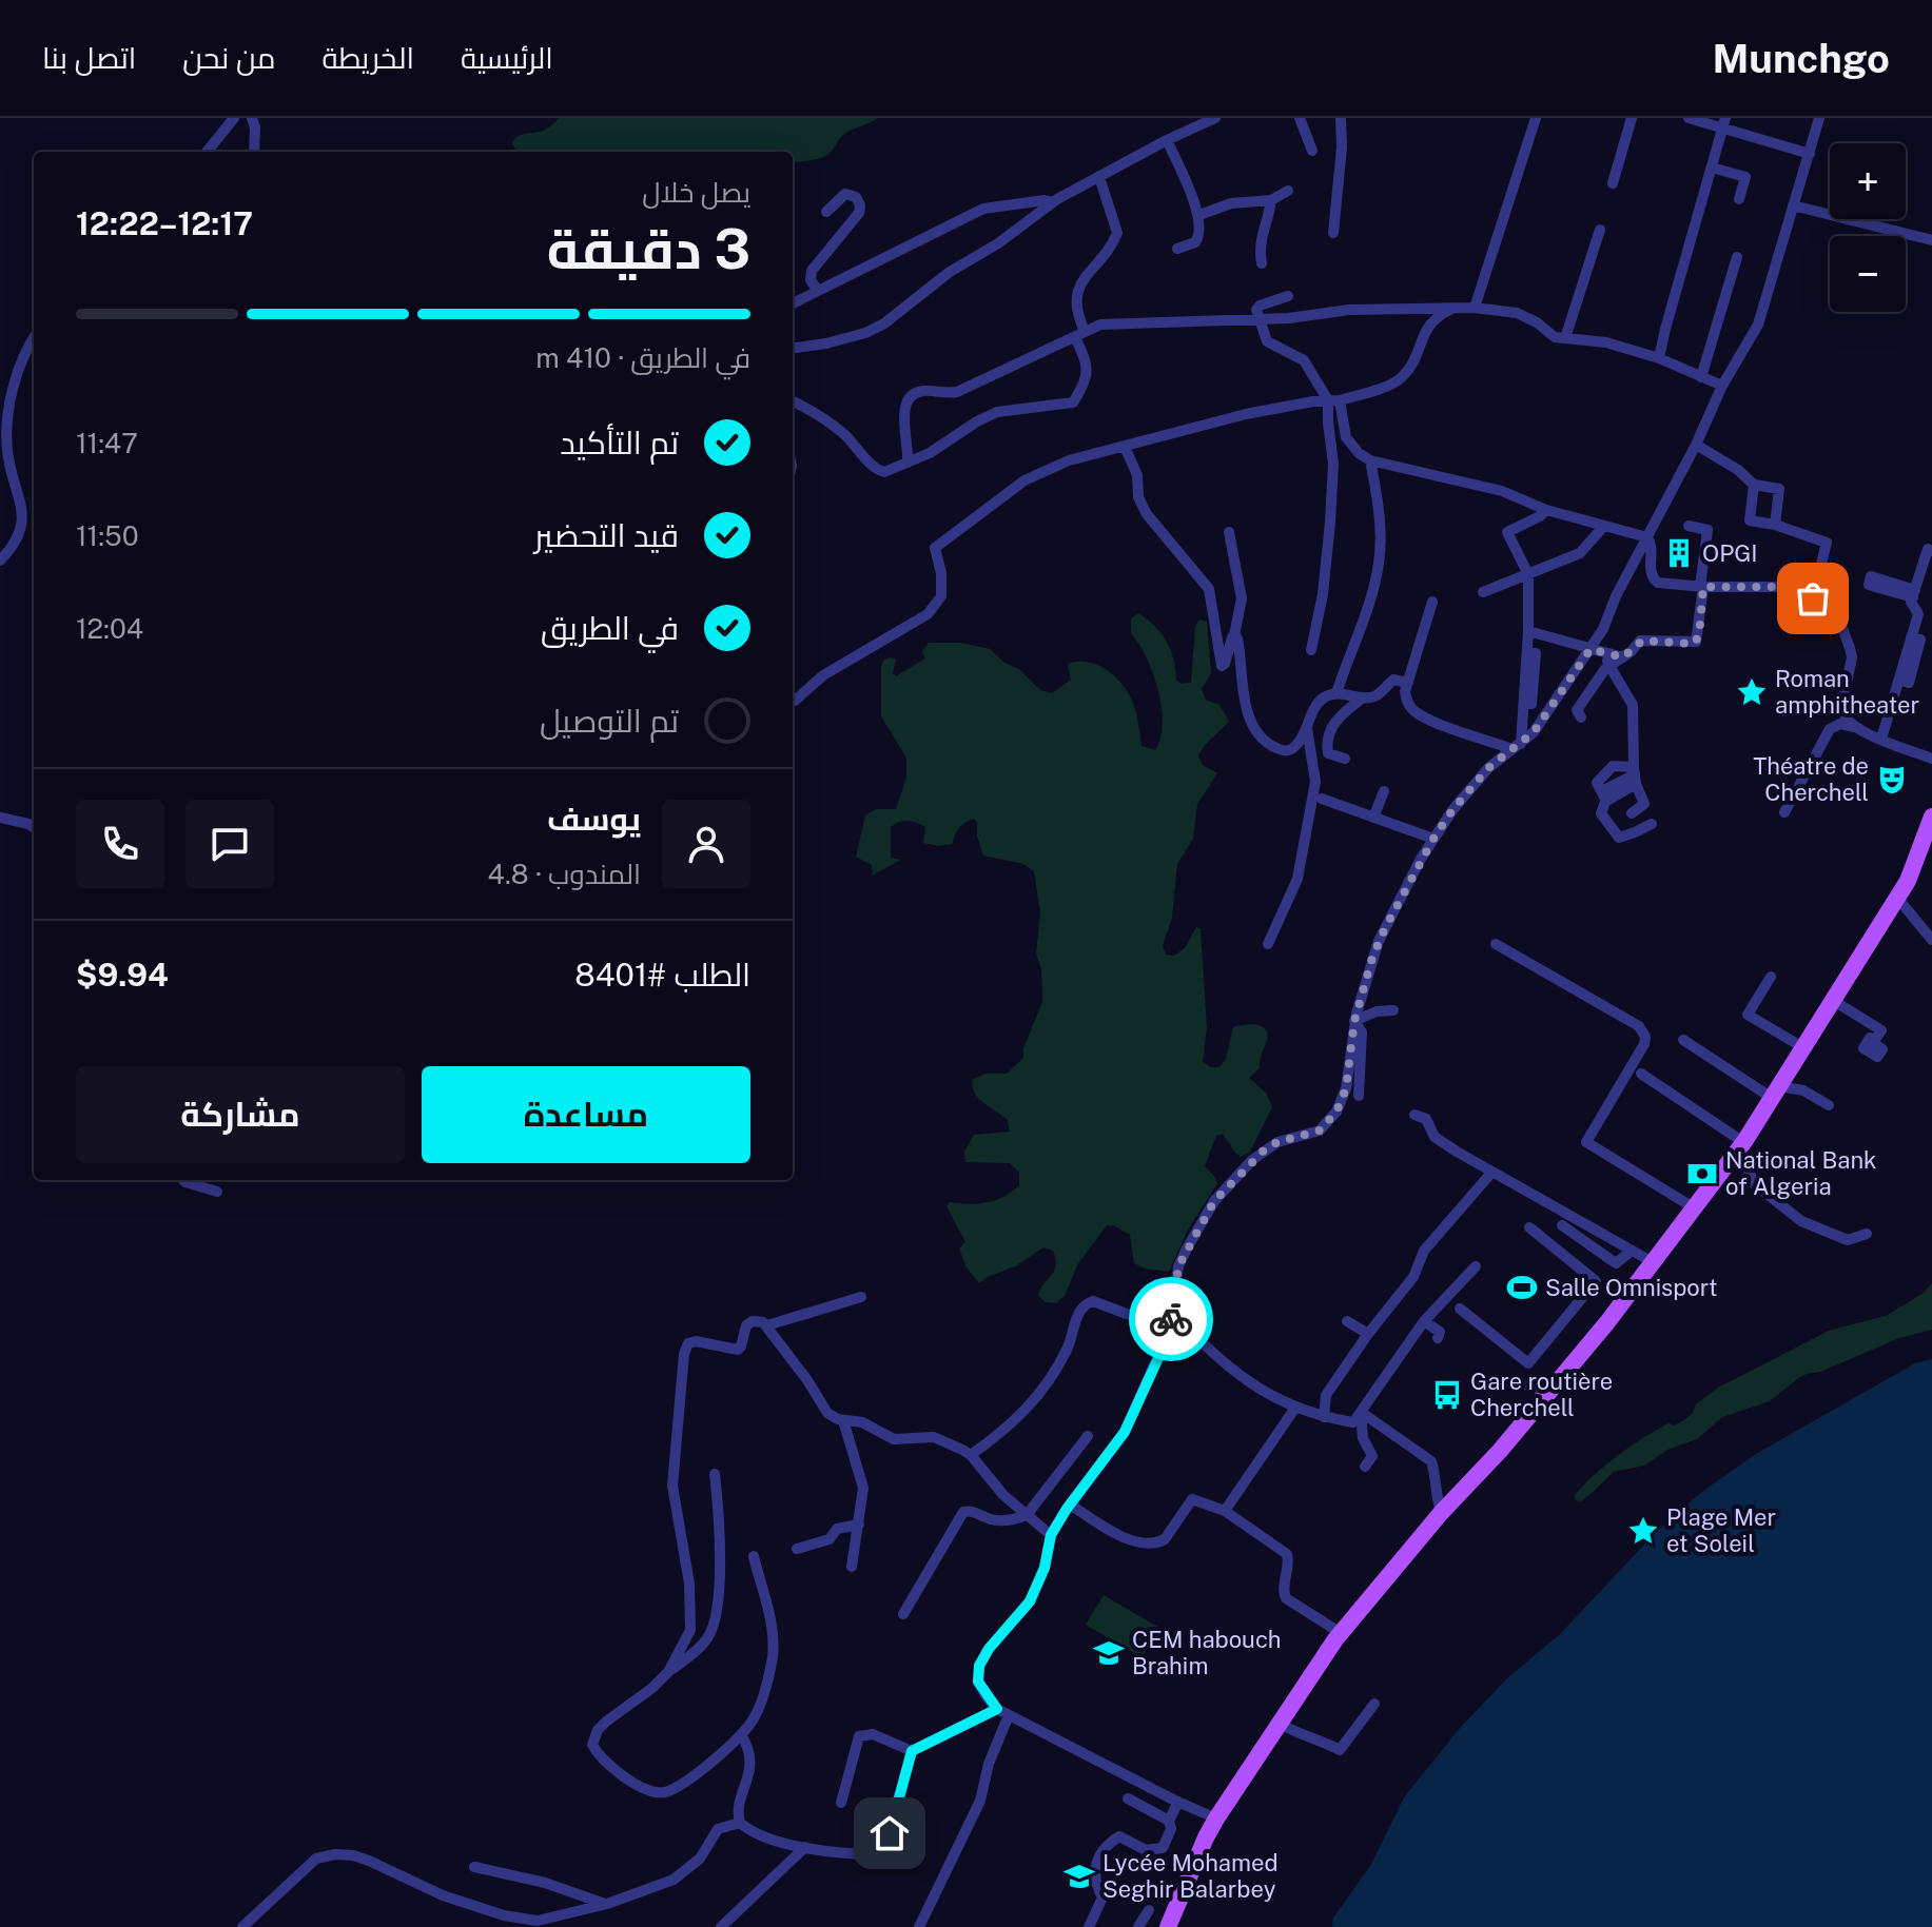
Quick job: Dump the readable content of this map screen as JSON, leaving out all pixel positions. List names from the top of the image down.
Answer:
{
  "places": {
    "building": ["OPGI"],
    "place": ["Roman amphitheater", "Plage Mer et Soleil"],
    "theatre": ["Théatre de Cherchell"],
    "bank": ["National Bank of Algeria"],
    "sports": ["Salle Omnisport"],
    "bus stop": ["Gare routière Cherchell"],
    "school or university": ["CEM habouch Brahim", "Lycée Mohamed Seghir Balarbey"]
  },
  "page": {
    "header": "Munchgo",
    "nav": [
      "الرئيسية",
      "الخريطة",
      "من نحن",
      "اتصل بنا"
    ],
    "map_buttons": ["+", "−"],
    "heading": ["3 دقيقة", "يصل خلال", "12:17–12:22"],
    "panel": [
      "يوسف",
      "المندوب · 4.8",
      "الطلب #8401",
      "$9.94"
    ],
    "bar": "في الطريق · 410 m",
    "list": [
      ["تم التأكيد", "11:47"],
      ["قيد التحضير", "11:50"],
      ["في الطريق", "12:04"],
      "تم التوصيل"
    ],
    "buttons": ["مساعدة", "مشاركة"]
  }
}
